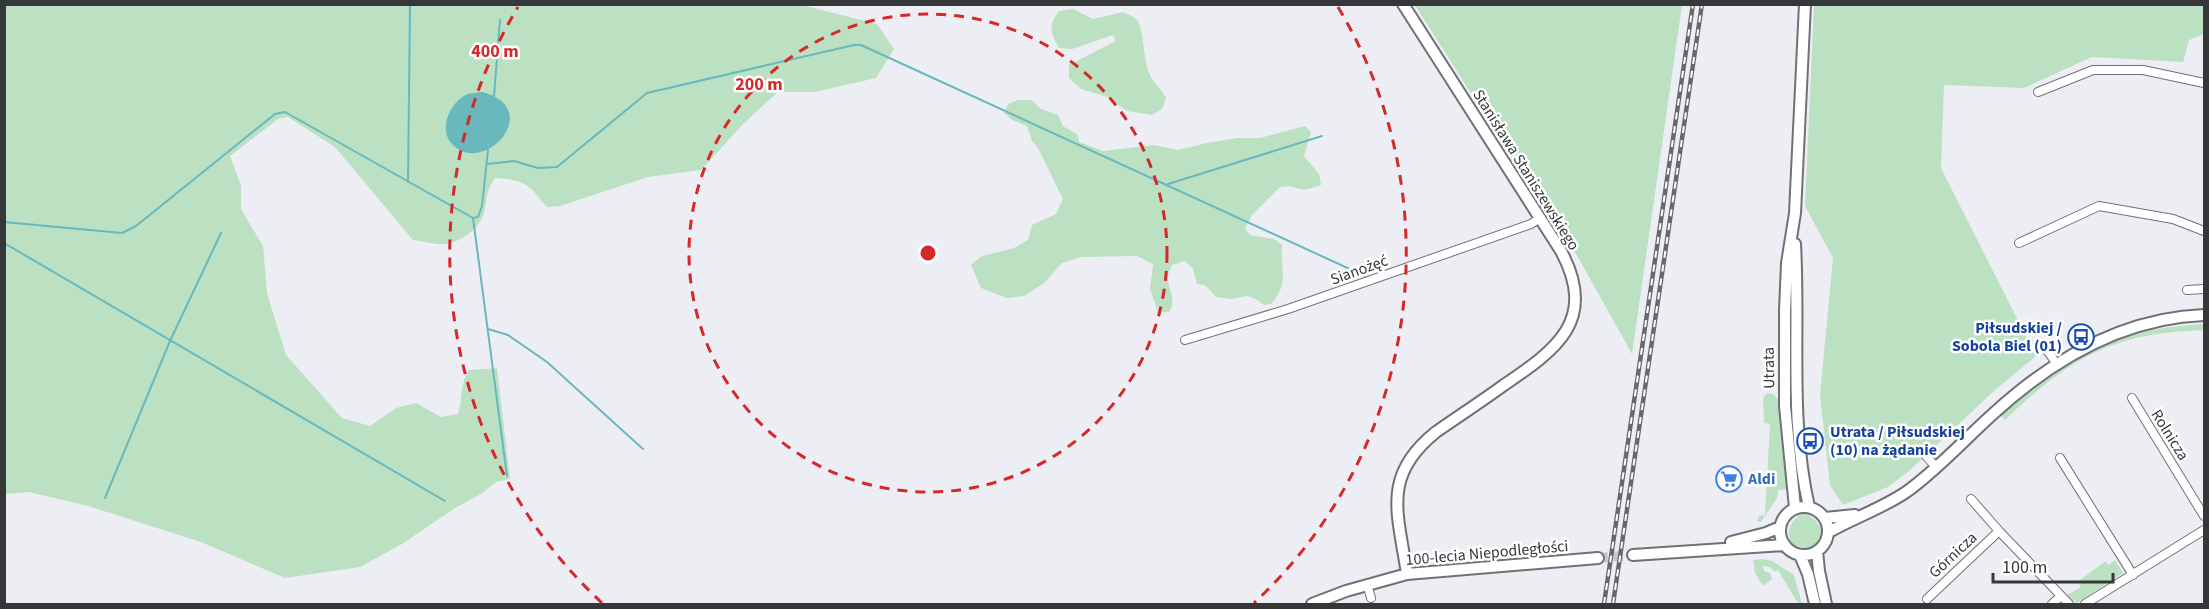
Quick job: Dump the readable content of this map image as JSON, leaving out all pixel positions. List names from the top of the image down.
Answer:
{
  "streets": {
    "main road": ["Stanisława Staniszewskiego", "Utrata", "100-lecia Niepodległości"],
    "street": ["Sianożęć", "Rolnicza", "Górnicza"]
  },
  "crossings": [
    ["Stanisława Staniszewskiego", "Sianożęć"],
    ["Stanisława Staniszewskiego", "100-lecia Niepodległości"]
  ],
  "places": {
    "bus stop": ["Piłsudskiej / Sobola Biel (01)", "Utrata / Piłsudskiej (10) na żądanie"],
    "supermarket": ["Aldi"]
  },
  "scale_bar": "100 m",
  "rings": ["400 m", "200 m"]
}
